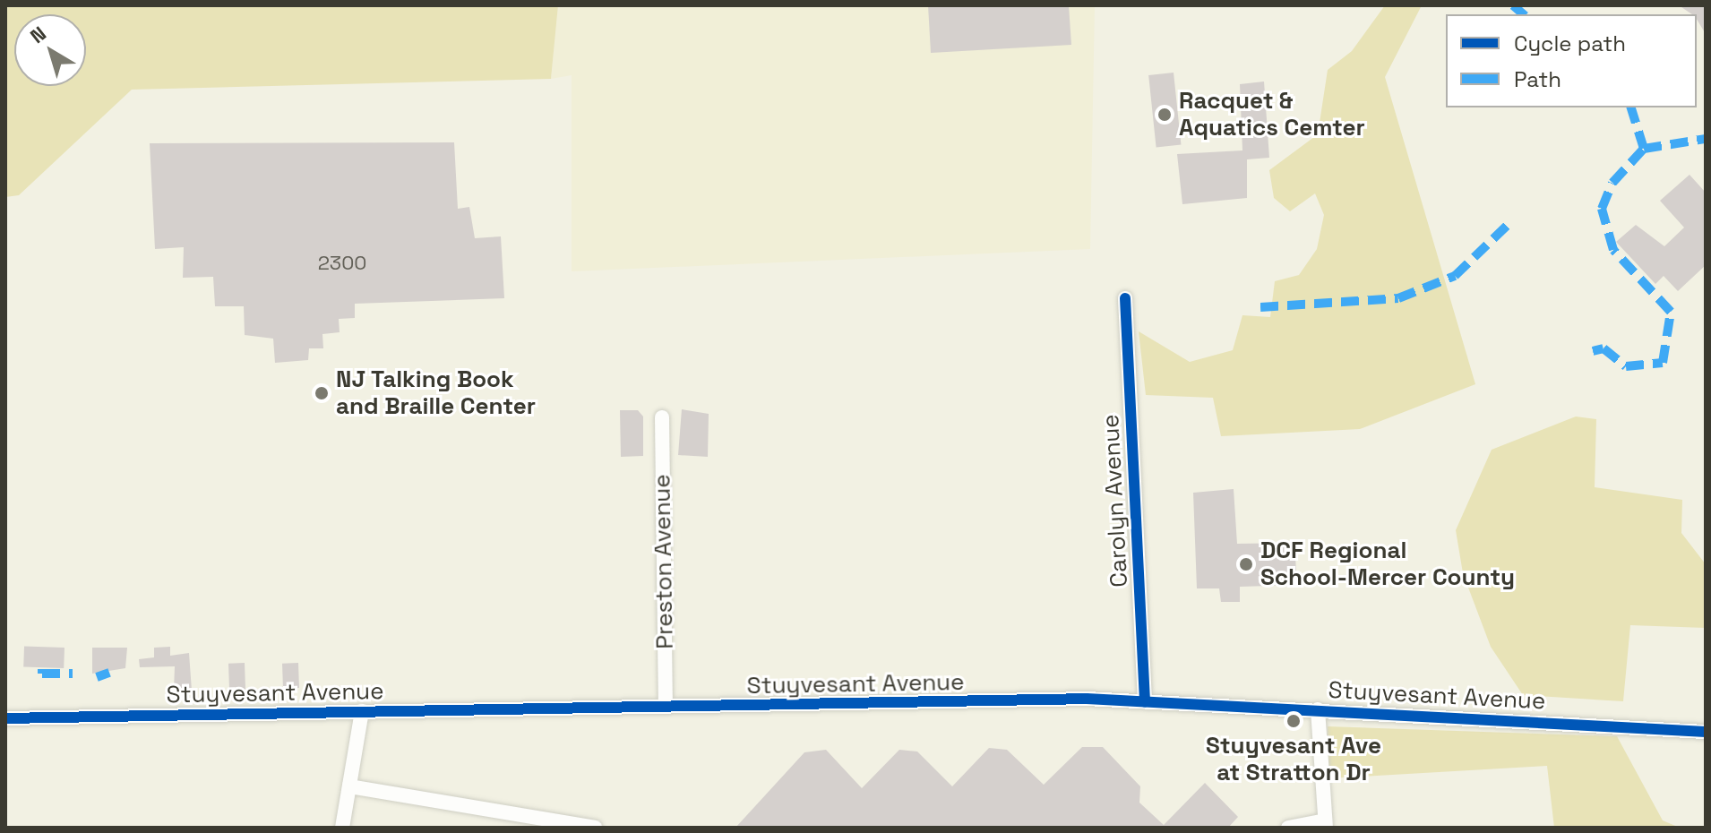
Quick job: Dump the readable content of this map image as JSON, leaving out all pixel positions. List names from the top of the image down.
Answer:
{
  "streets": {
    "street": ["Carolyn Avenue", "Preston Avenue", "Stuyvesant Avenue"]
  },
  "crossings": [
    ["Carolyn Avenue", "Stuyvesant Avenue"],
    ["Preston Avenue", "Stuyvesant Avenue"]
  ],
  "places": [
    "Racquet & Aquatics Cemter",
    "NJ Talking Book and Braille Center",
    "DCF Regional School-Mercer County",
    "Stuyvesant Ave at Stratton Dr"
  ],
  "house_numbers": ["2300"],
  "legend": ["Cycle path", "Path"],
  "north": "top left"
}
